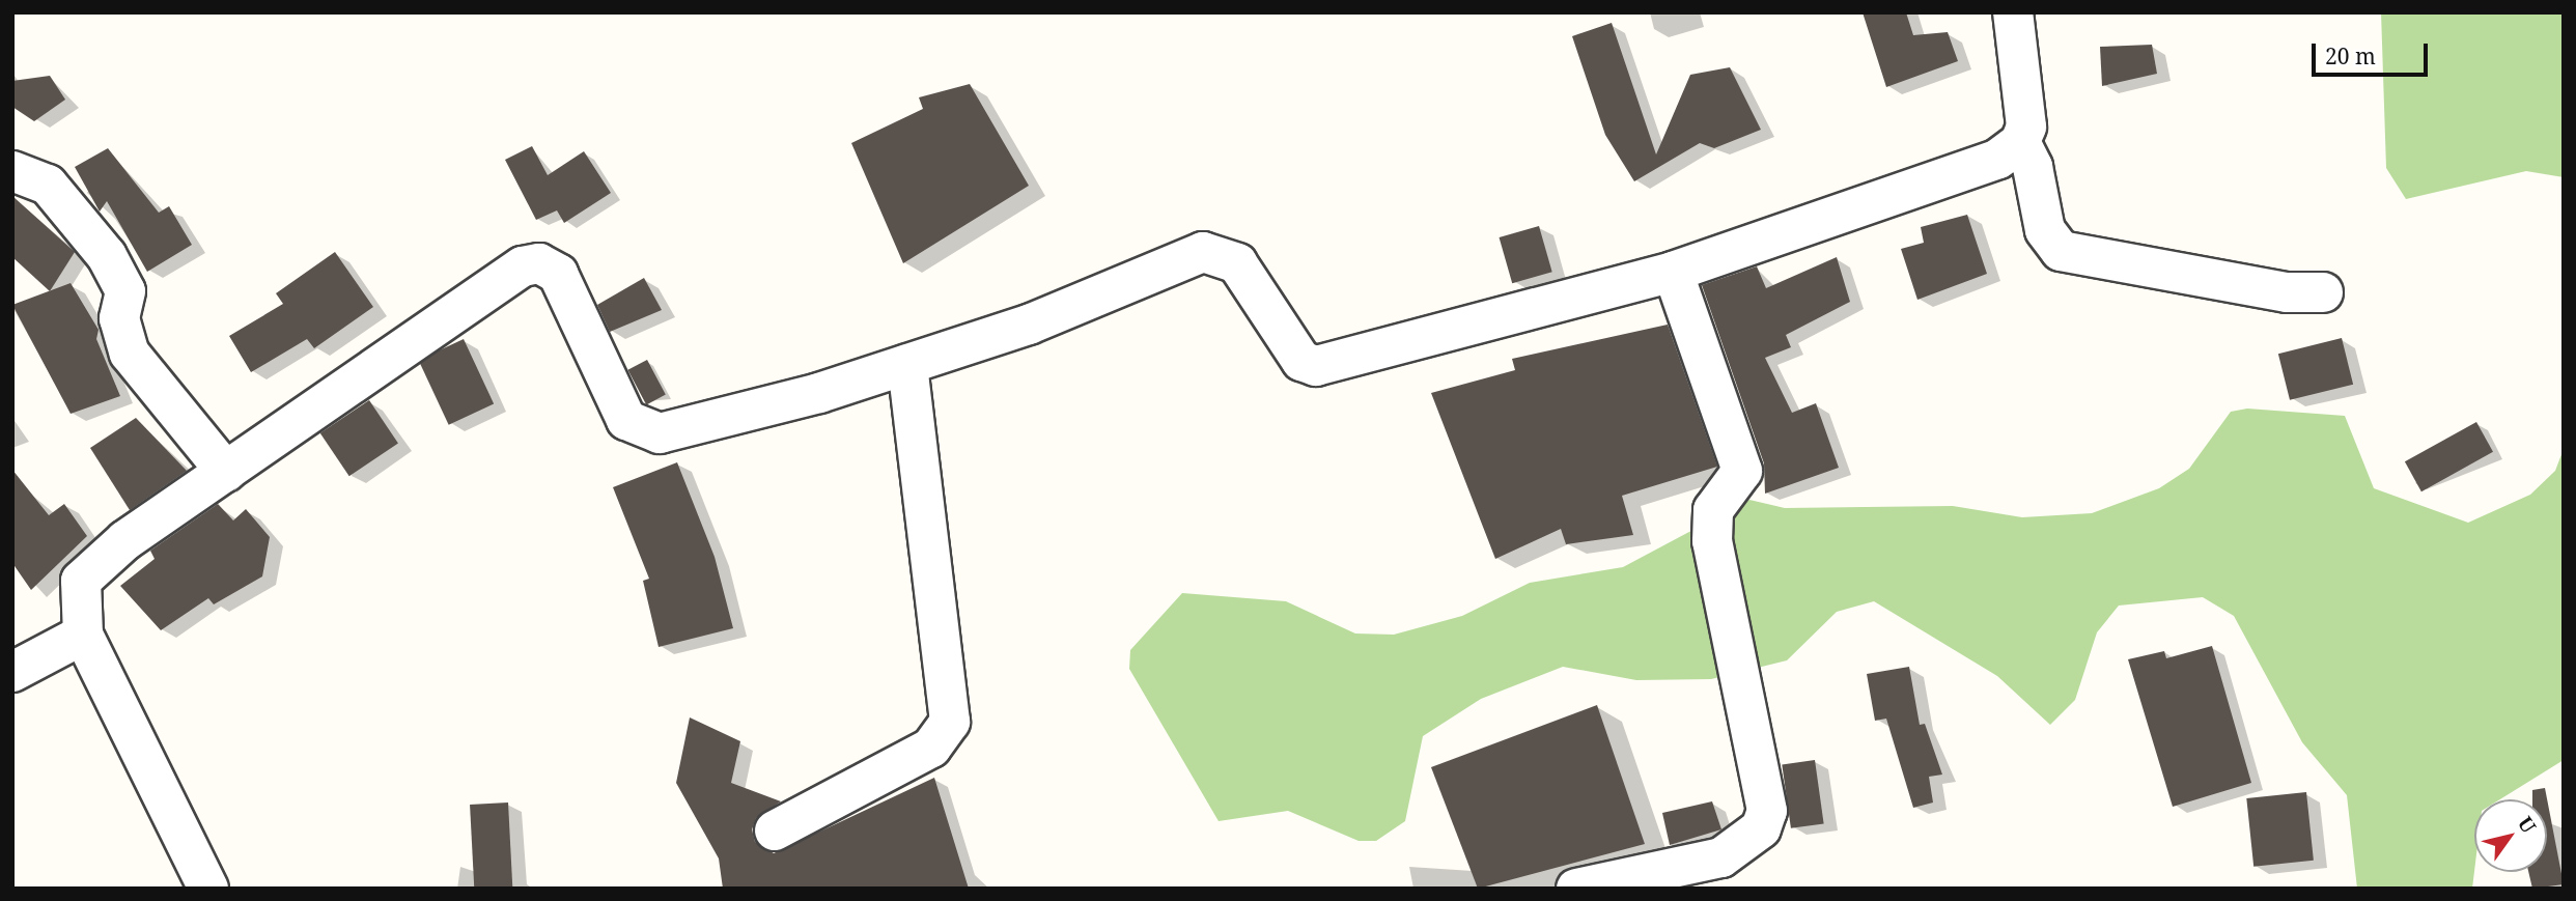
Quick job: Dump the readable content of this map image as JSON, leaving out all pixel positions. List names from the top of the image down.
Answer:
{
  "scale_bar": "20 m",
  "north": "top right"
}
